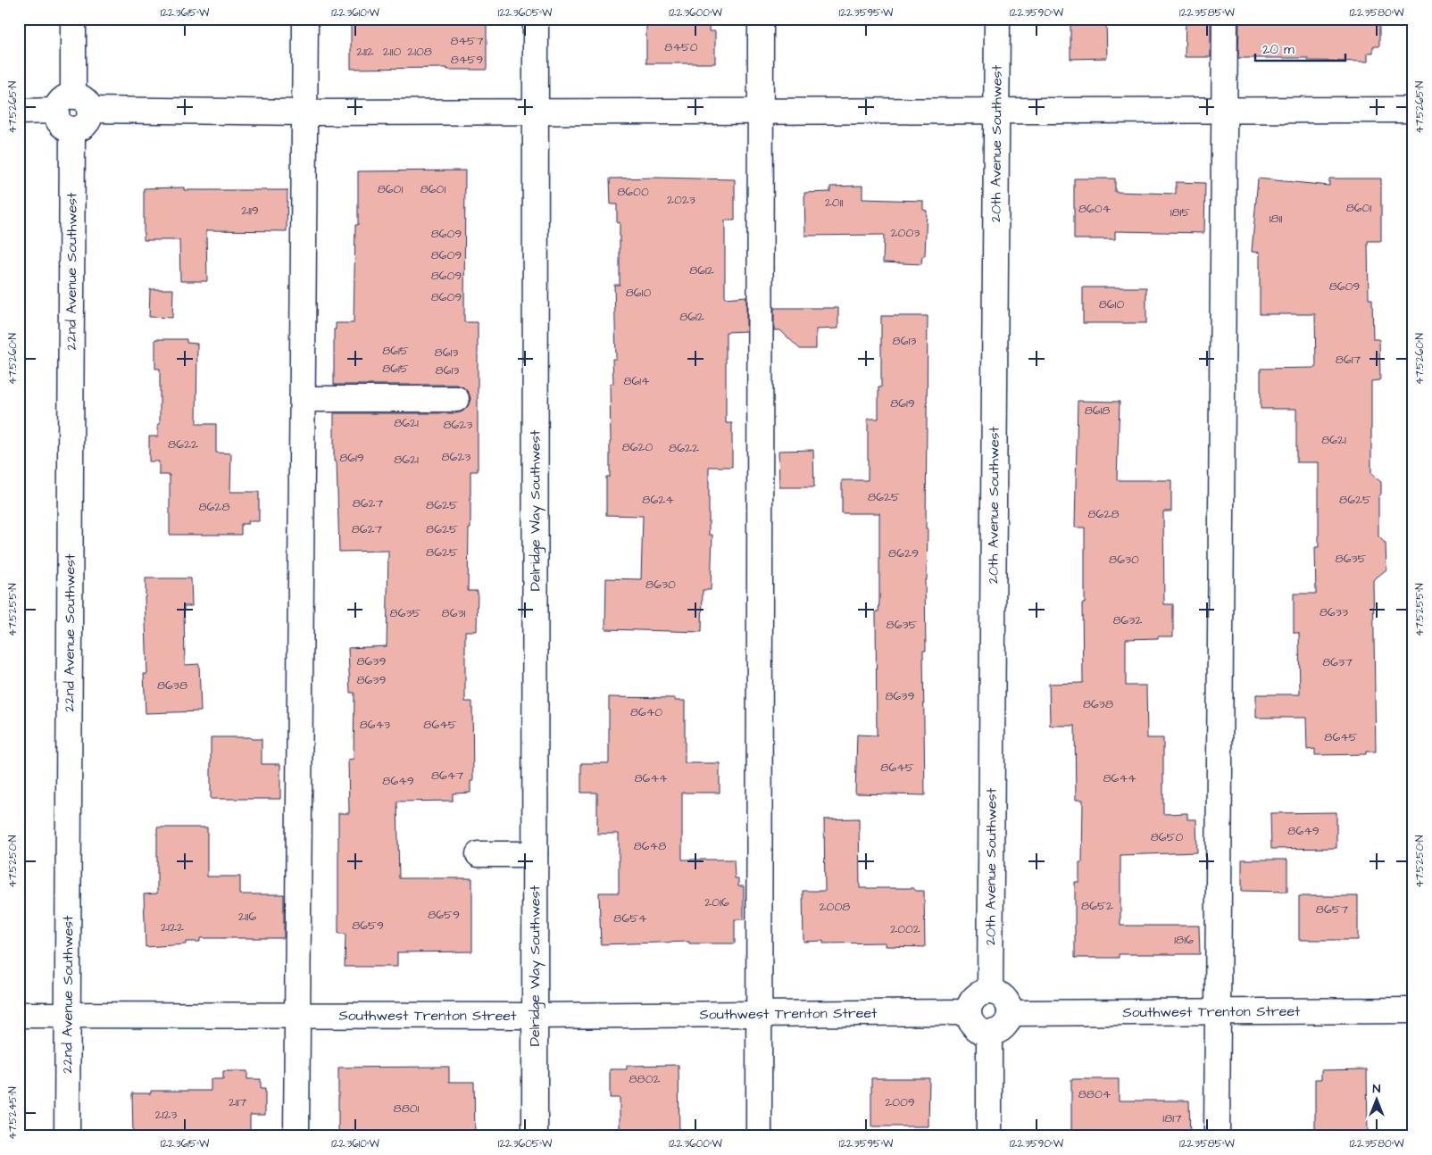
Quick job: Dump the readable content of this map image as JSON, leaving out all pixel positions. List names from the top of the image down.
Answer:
{
  "streets": {
    "street": [
      "20th Avenue Southwest",
      "22nd Avenue Southwest",
      "Delridge Way Southwest",
      "Southwest Trenton Street"
    ]
  },
  "crossings": [
    ["20th Avenue Southwest", "Southwest Trenton Street"],
    ["22nd Avenue Southwest", "Southwest Trenton Street"],
    ["Delridge Way Southwest", "Southwest Trenton Street"]
  ],
  "house_numbers": [
    "8457",
    "8450",
    "2112",
    "2110",
    "2108",
    "8459",
    "8601",
    "8601",
    "8600",
    "2023",
    "2011",
    "8601",
    "8604",
    "2119",
    "1815",
    "1811",
    "2003",
    "8609",
    "8609",
    "8612",
    "8609",
    "8609",
    "8610",
    "8609",
    "8610",
    "8612",
    "8613",
    "8615",
    "8613",
    "8617",
    "8615",
    "8613",
    "8614",
    "8619",
    "8618",
    "8621",
    "8623",
    "8621",
    "8622",
    "8620",
    "8622",
    "8623",
    "8619",
    "8621",
    "8625",
    "8624",
    "8625",
    "8627",
    "8625",
    "8628",
    "8628",
    "8627",
    "8625",
    "8625",
    "8629",
    "8635",
    "8630",
    "8630",
    "8633",
    "8635",
    "8631",
    "8632",
    "8635",
    "8639",
    "8637",
    "8639",
    "8638",
    "8639",
    "8638",
    "8640",
    "8643",
    "8645",
    "8645",
    "8645",
    "8647",
    "8644",
    "8644",
    "8649",
    "8649",
    "8650",
    "8648",
    "2016",
    "8652",
    "2008",
    "8657",
    "8659",
    "2116",
    "8654",
    "8659",
    "2122",
    "2002",
    "1816",
    "8802",
    "8804",
    "2117",
    "2009",
    "8801",
    "2123",
    "1817"
  ],
  "scale_bar": "20 m",
  "north": "top",
  "coordinates": [
    "122.3615°W",
    "122.3610°W",
    "122.3605°W",
    "122.3600°W",
    "122.3595°W",
    "122.3590°W",
    "122.3585°W",
    "122.3580°W",
    "47.5265°N",
    "47.5260°N",
    "47.5255°N",
    "47.5250°N",
    "47.5245°N"
  ]
}
